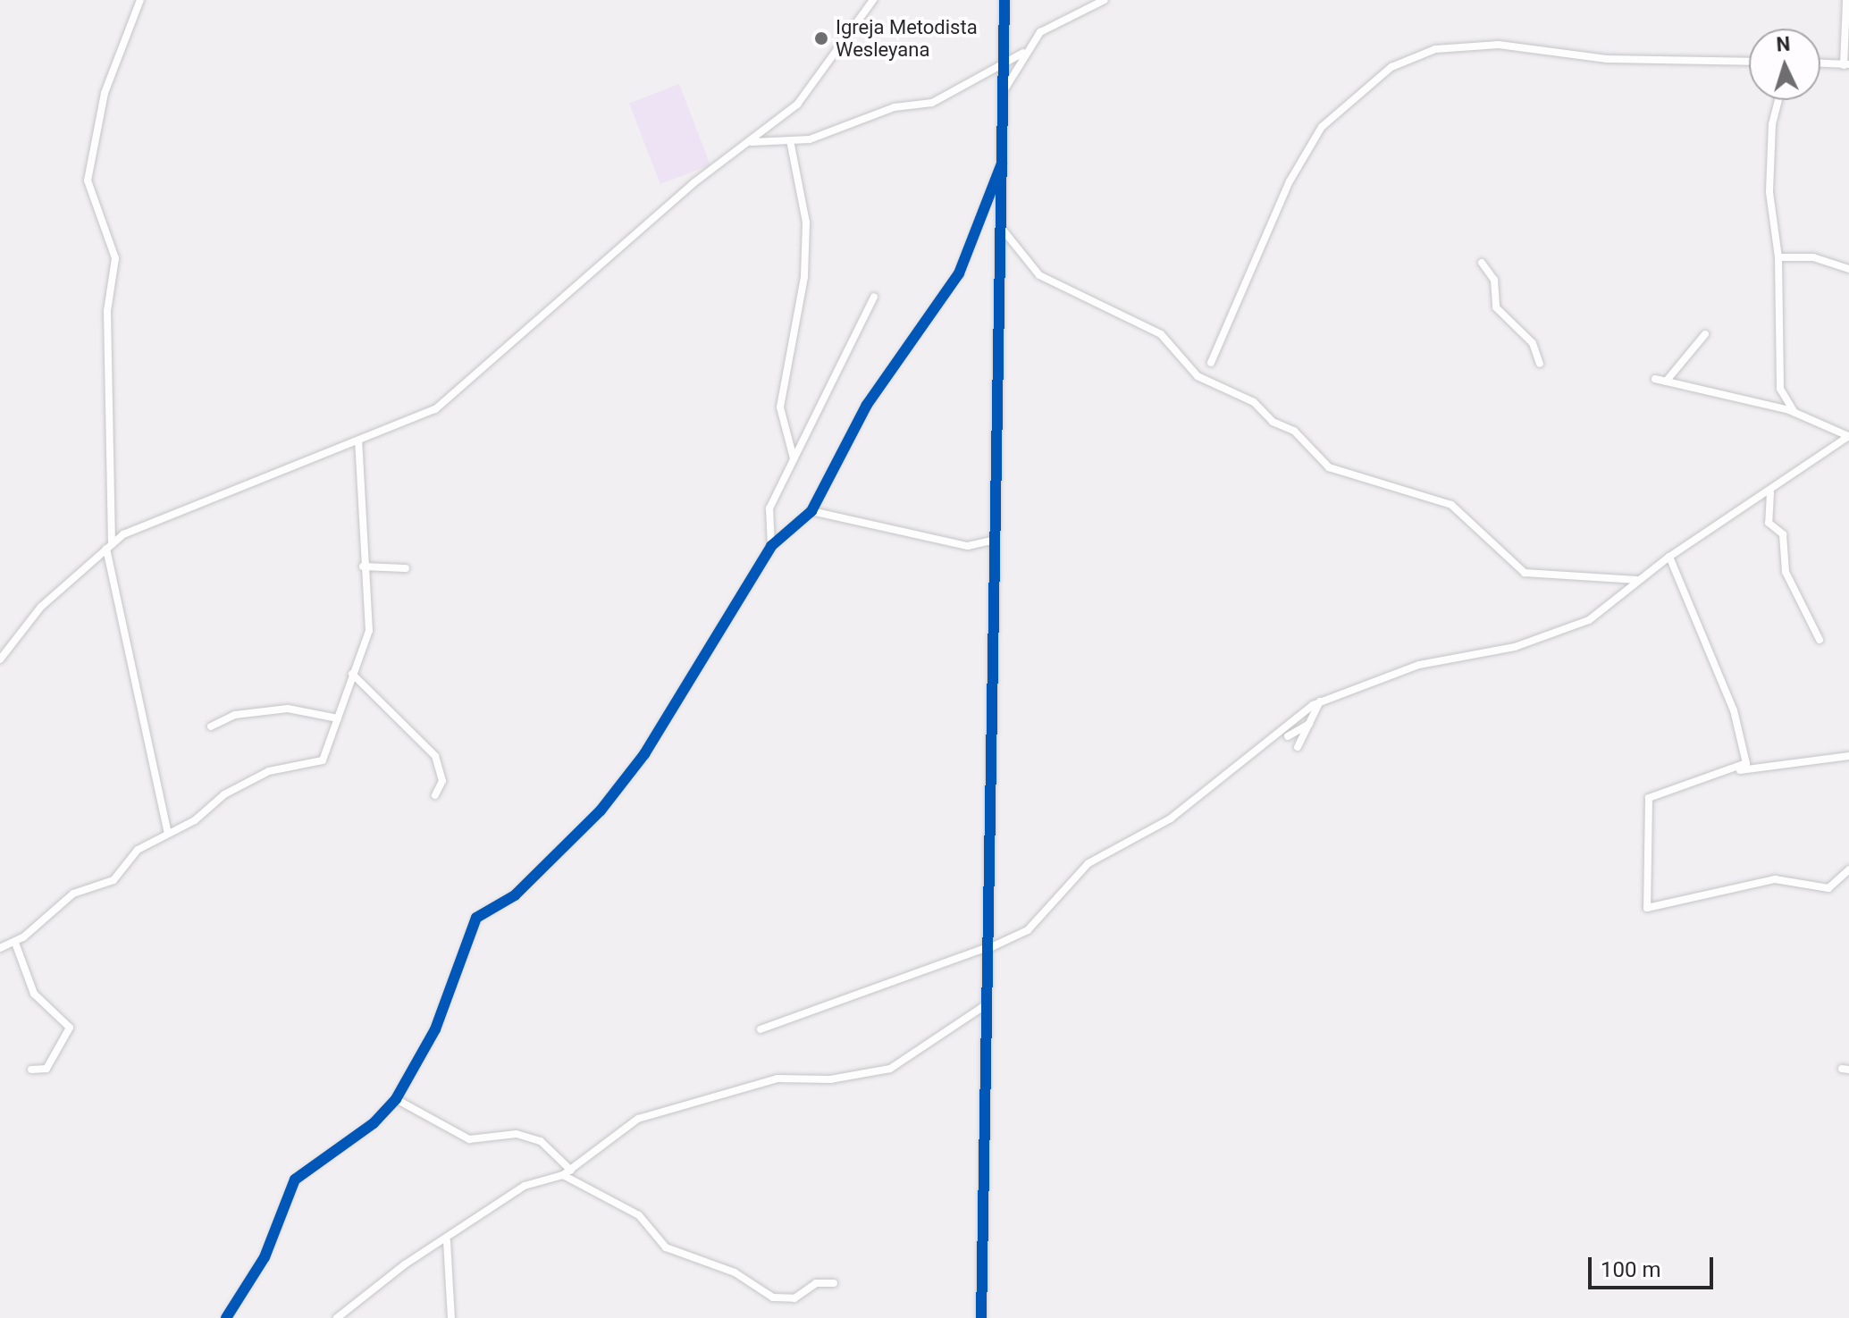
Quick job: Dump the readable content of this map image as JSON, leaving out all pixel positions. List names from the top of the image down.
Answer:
{
  "places": ["Igreja Metodista Wesleyana"],
  "scale_bar": "100 m",
  "north": "top"
}
